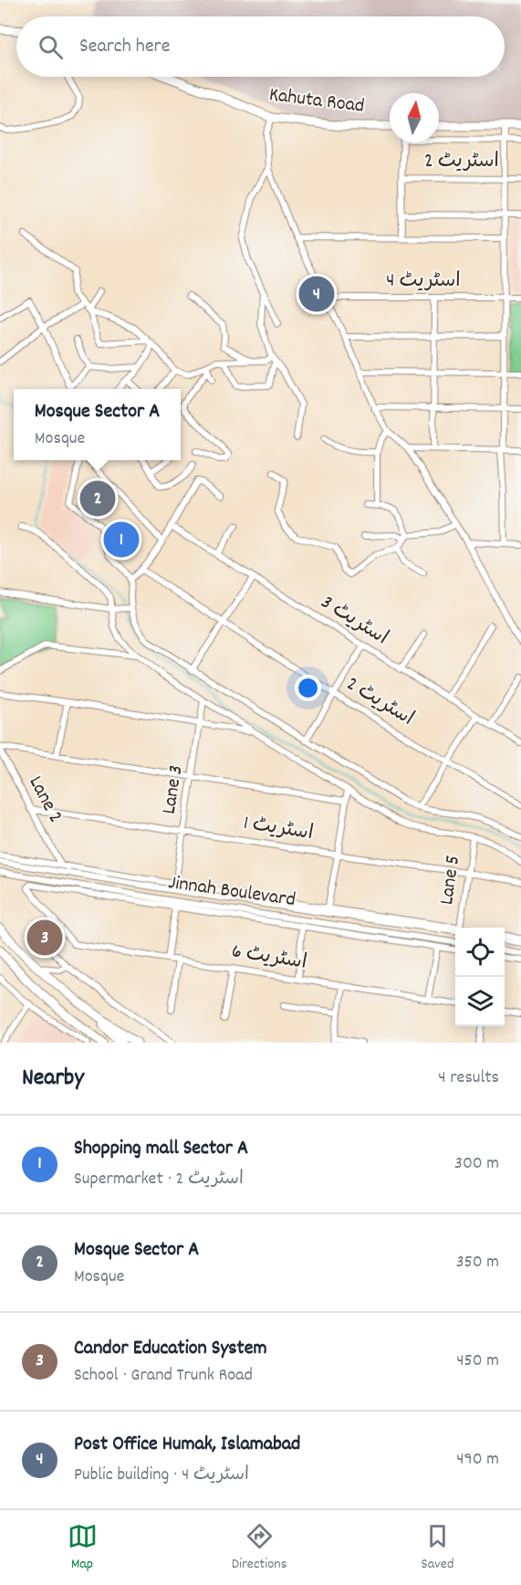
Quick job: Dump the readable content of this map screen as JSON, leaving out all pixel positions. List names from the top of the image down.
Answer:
{
  "streets": {
    "highway": ["Kahuta Road"],
    "street": [
      "اسٹریٹ 2",
      "اسٹریٹ 4",
      "اسٹریٹ 3",
      "Lane 3",
      "Lane 2",
      "اسٹریٹ 1",
      "Lane 5",
      "Jinnah Boulevard",
      "اسٹریٹ 6"
    ]
  },
  "crossings": [
    ["Lane 3", "اسٹریٹ 1"],
    ["Lane 2", "اسٹریٹ 1"],
    ["اسٹریٹ 1", "Lane 5"]
  ],
  "north": "top",
  "page": {
    "search": "Search here",
    "pins": [
      "4",
      "2",
      "1",
      "3"
    ],
    "popup": ["Mosque Sector A", "Mosque"],
    "heading": ["Nearby", "4 results"],
    "list": [
      {
        "mark": "1",
        "name": "Shopping mall Sector A",
        "note": "Supermarket · اسٹریٹ 2",
        "value": "300 m"
      },
      {
        "mark": "2",
        "name": "Mosque Sector A",
        "note": "Mosque",
        "value": "350 m"
      },
      {
        "mark": "3",
        "name": "Candor Education System",
        "note": "School · Grand Trunk Road",
        "value": "450 m"
      },
      {
        "mark": "4",
        "name": "Post Office Humak, Islamabad",
        "note": "Public building · اسٹریٹ 4",
        "value": "490 m"
      }
    ],
    "nav": ["Map", "Directions", "Saved"]
  }
}
